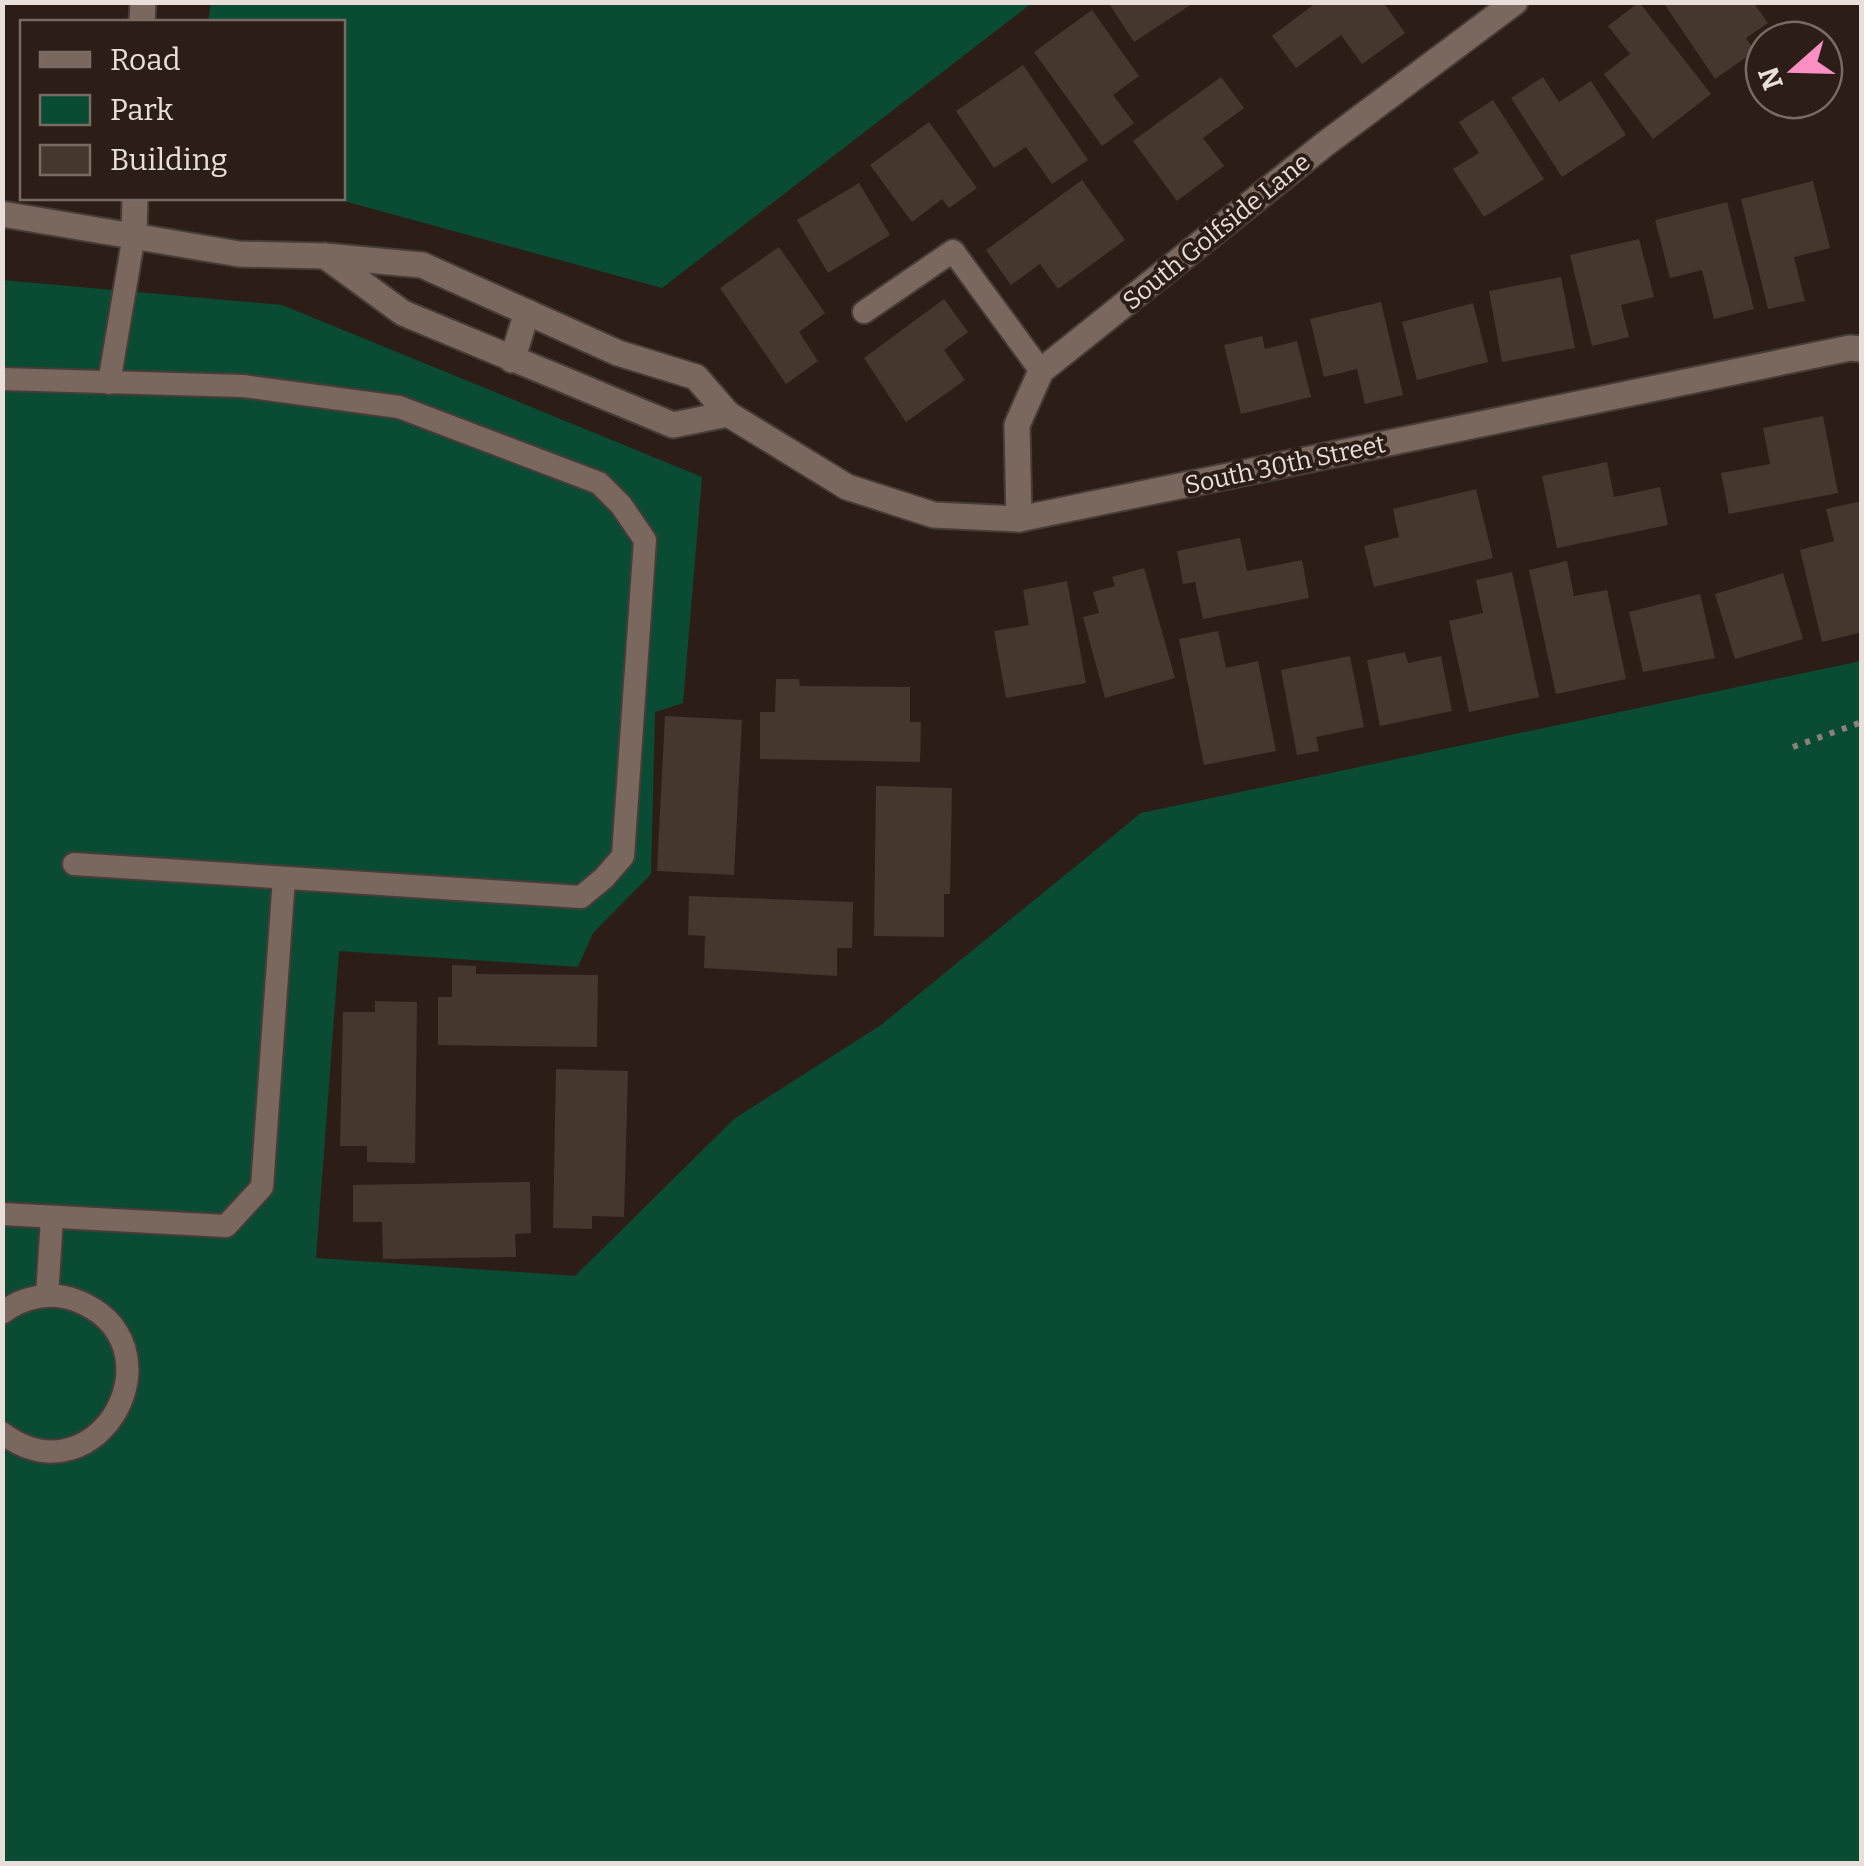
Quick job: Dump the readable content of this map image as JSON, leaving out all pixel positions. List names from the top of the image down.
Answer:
{
  "streets": {
    "street": ["South Golfside Lane", "South 30th Street"]
  },
  "crossings": [
    ["South Golfside Lane", "South 30th Street"]
  ],
  "legend": ["Road", "Park", "Building"],
  "north": "left"
}
